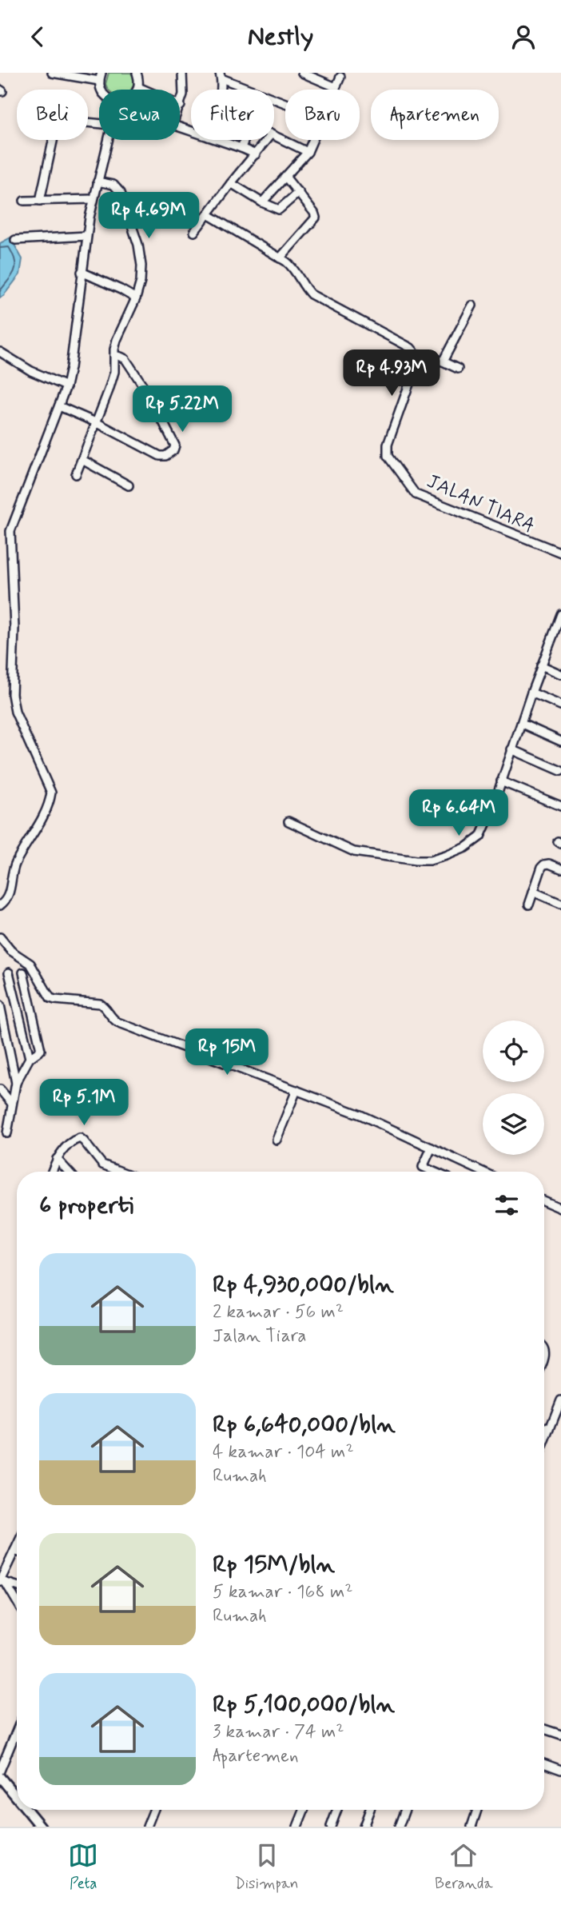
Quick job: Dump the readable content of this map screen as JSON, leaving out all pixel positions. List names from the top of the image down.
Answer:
{
  "streets": {
    "street": ["JALAN TIARA"]
  },
  "page": {
    "header": "Nestly",
    "chip": [
      "Beli",
      "Sewa",
      "Filter",
      "Baru",
      "Apartemen"
    ],
    "price": [
      "Rp 4.69M",
      "Rp 4.93M",
      "Rp 5.22M",
      "Rp 6.64M",
      "Rp 15M",
      "Rp 5.1M"
    ],
    "heading": "6 properti",
    "list": [
      {
        "name": "Rp 4,930,000/bln",
        "note": "2 kamar · 56 m² · Jalan Tiara"
      },
      {
        "name": "Rp 6,640,000/bln",
        "note": "4 kamar · 104 m² · Rumah"
      },
      {
        "name": "Rp 15M/bln",
        "note": "5 kamar · 168 m² · Rumah"
      },
      {
        "name": "Rp 5,100,000/bln",
        "note": "3 kamar · 74 m² · Apartemen"
      }
    ],
    "tabs": ["Peta", "Disimpan", "Beranda"]
  }
}
